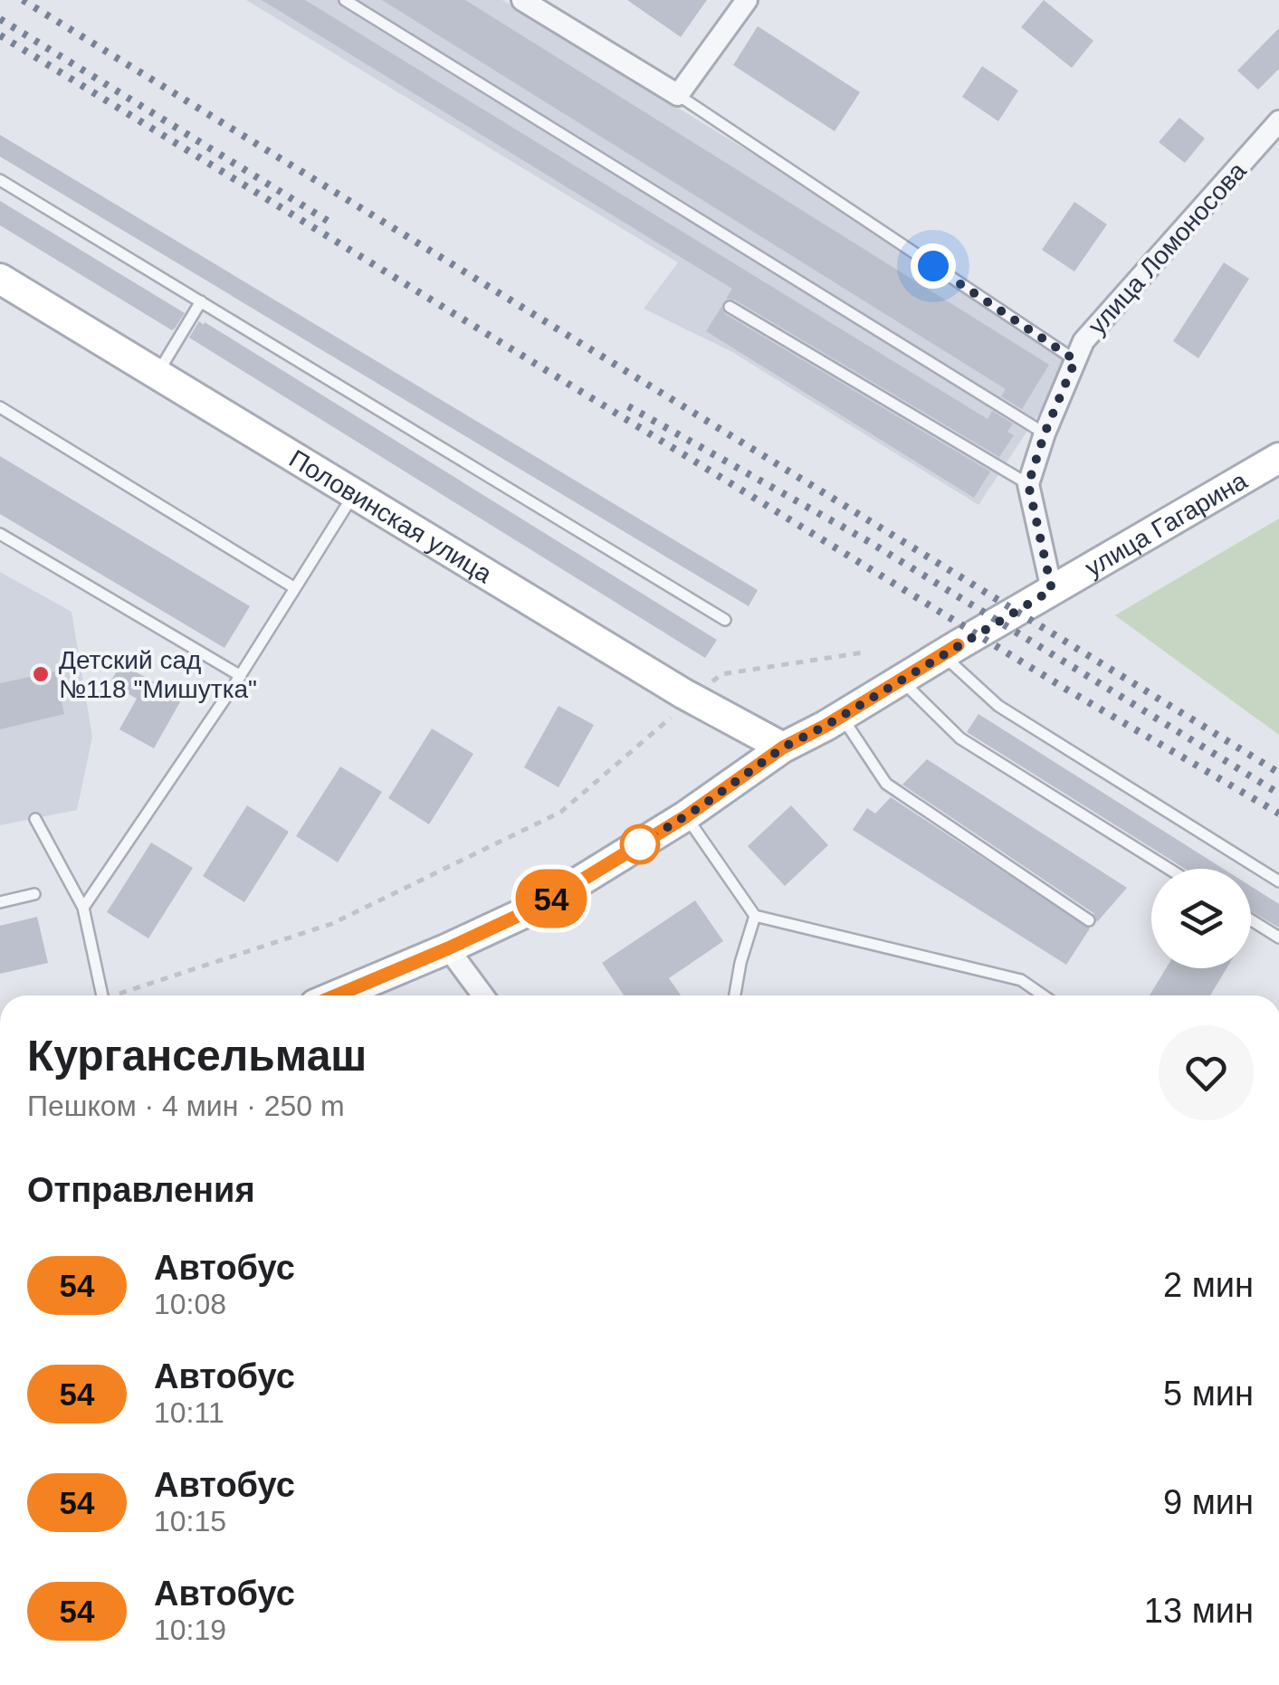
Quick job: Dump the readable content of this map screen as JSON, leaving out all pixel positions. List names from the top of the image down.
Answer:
{
  "streets": {
    "main road": ["Половинская улица", "улица Гагарина"],
    "street": ["улица Ломоносова"]
  },
  "crossings": [
    ["Половинская улица", "улица Гагарина"]
  ],
  "places": ["Детский сад №118 \"Мишутка\""],
  "lines": ["bus line 54"],
  "page": {
    "on_map": "54",
    "heading": [
      ["Кургансельмаш", "Пешком · 4 мин · 250 m"],
      "Отправления"
    ],
    "list": [
      {
        "mark": "54",
        "name": "Автобус",
        "note": "10:08",
        "value": "2 мин"
      },
      {
        "mark": "54",
        "name": "Автобус",
        "note": "10:11",
        "value": "5 мин"
      },
      {
        "mark": "54",
        "name": "Автобус",
        "note": "10:15",
        "value": "9 мин"
      },
      {
        "mark": "54",
        "name": "Автобус",
        "note": "10:19",
        "value": "13 мин"
      }
    ]
  }
}
